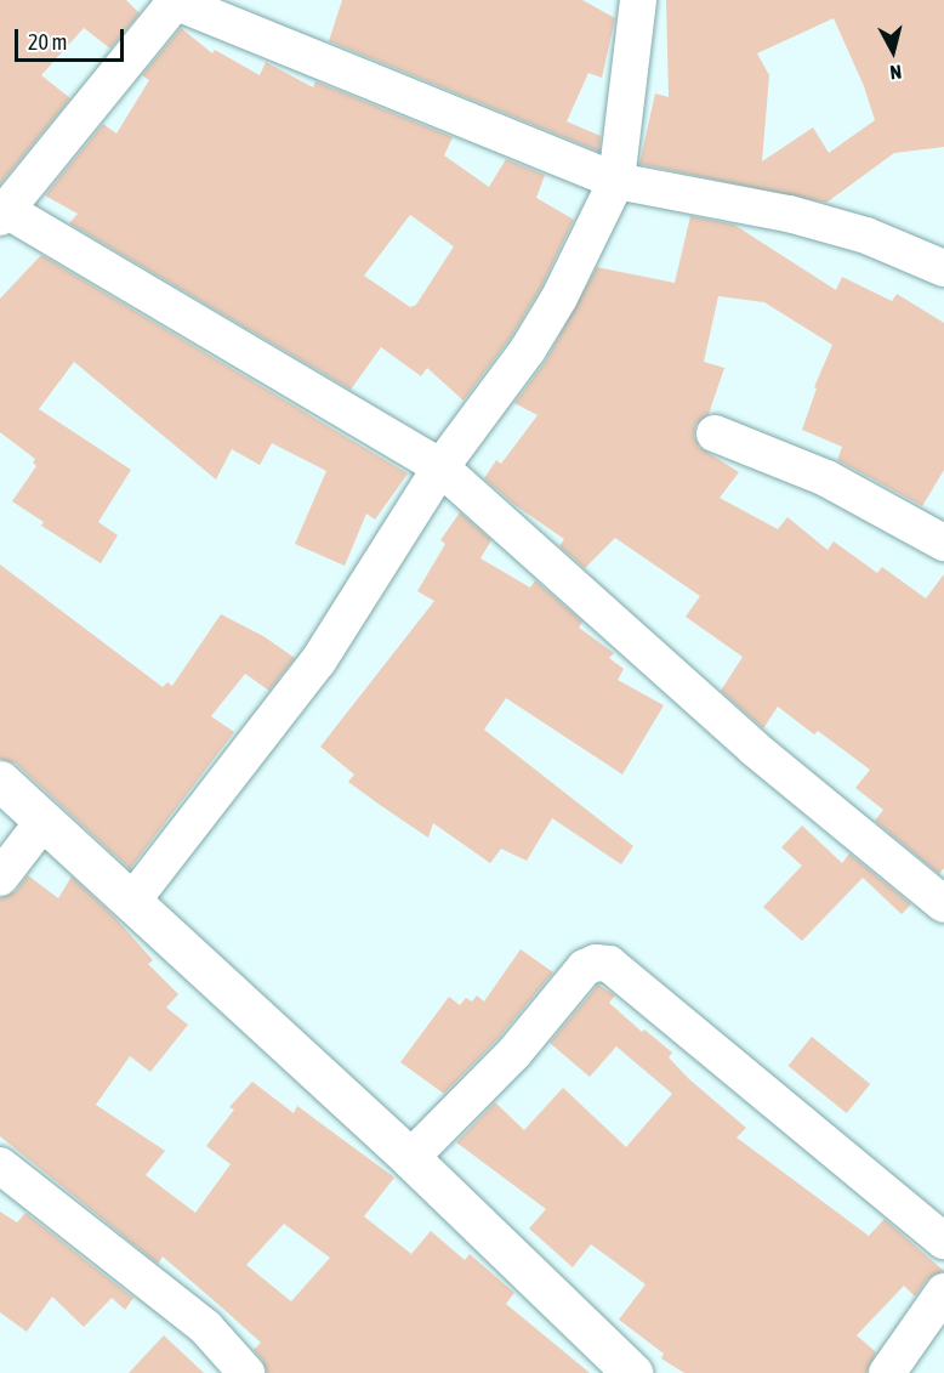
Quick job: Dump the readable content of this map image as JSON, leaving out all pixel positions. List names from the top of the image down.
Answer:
{
  "scale_bar": "20 m",
  "north": "bottom"
}
